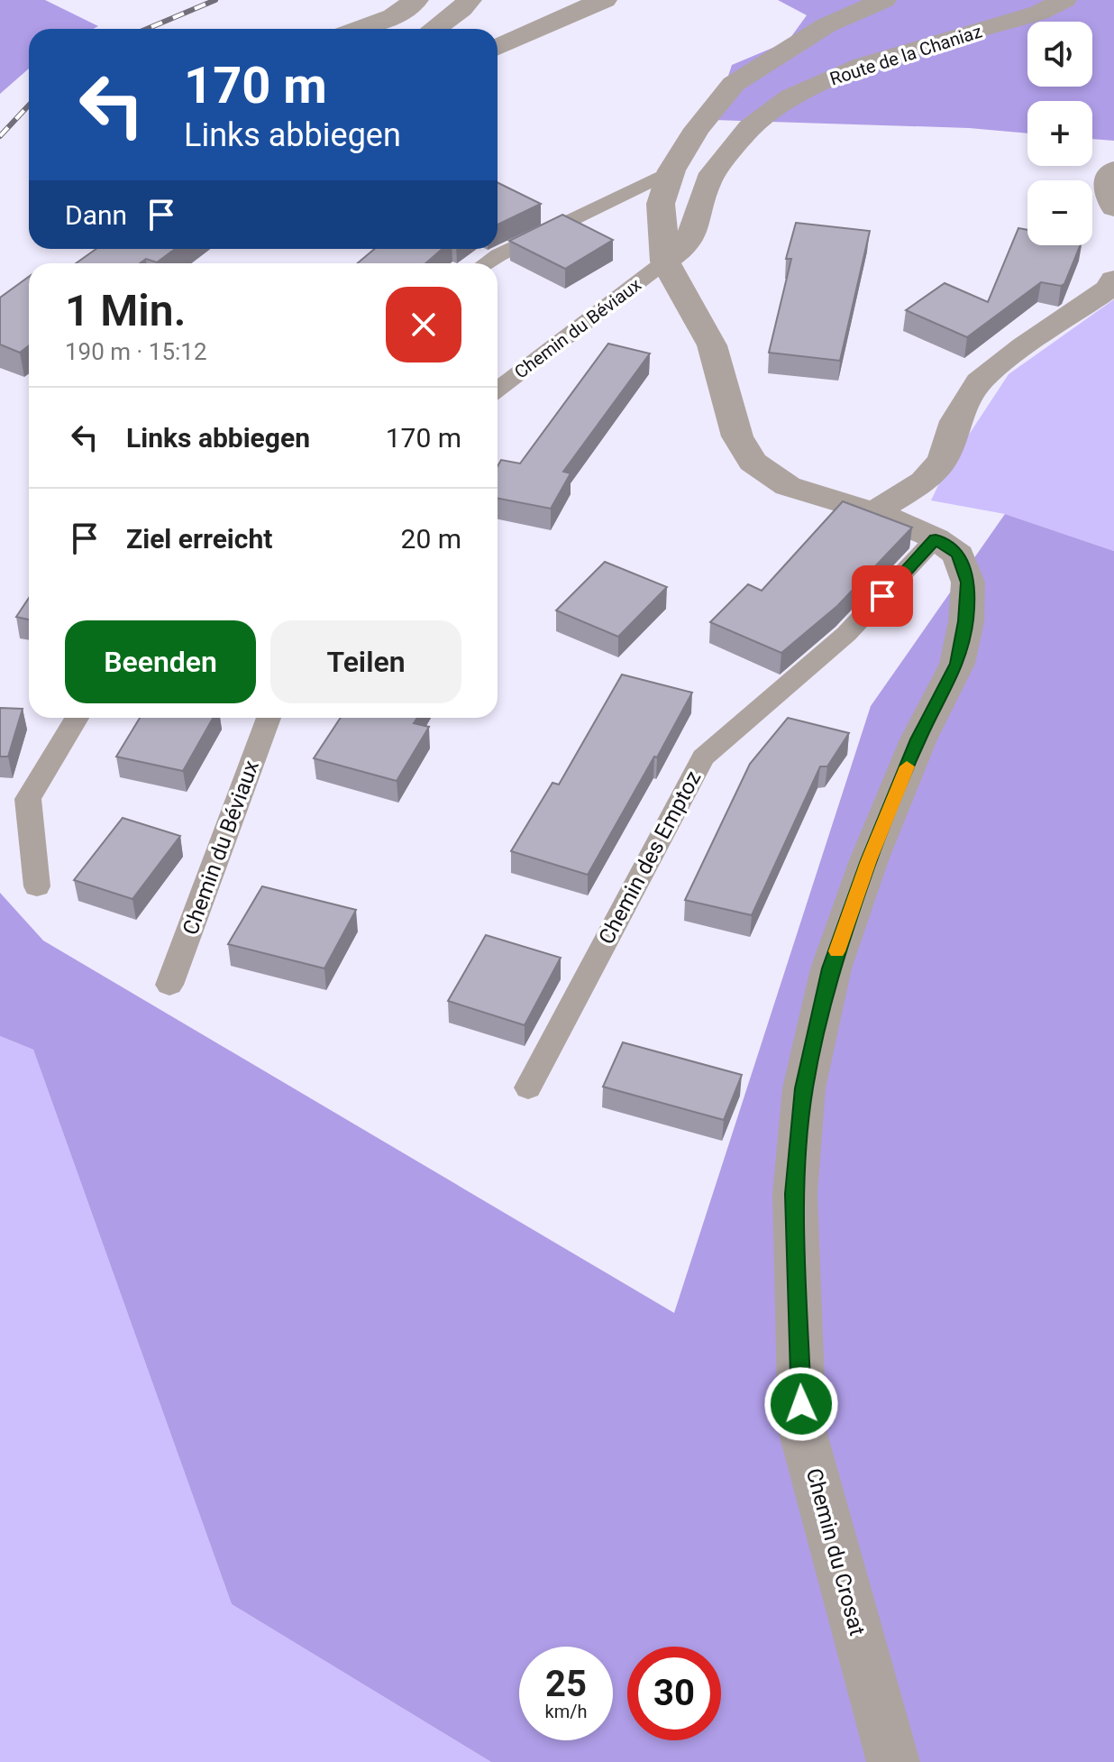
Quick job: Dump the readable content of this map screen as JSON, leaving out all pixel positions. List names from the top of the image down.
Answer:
{
  "streets": {
    "street": ["Route de la Chaniaz", "Chemin du Crosat"],
    "lane": ["Chemin du Béviaux", "Chemin des Emptoz"]
  },
  "crossings": [
    ["Route de la Chaniaz", "Chemin du Béviaux"],
    ["Chemin des Emptoz", "Chemin du Crosat"]
  ],
  "page": {
    "map_buttons": ["+", "−"],
    "turn": ["170 m", "Links abbiegen"],
    "then": "Dann",
    "heading": ["1 Min.", "190 m · 15:12"],
    "list": [
      {
        "name": "Links abbiegen",
        "value": "170 m"
      },
      {
        "name": "Ziel erreicht",
        "value": "20 m"
      }
    ],
    "buttons": ["Beenden", "Teilen"],
    "speed": "25 km/h",
    "limit": "30"
  }
}
